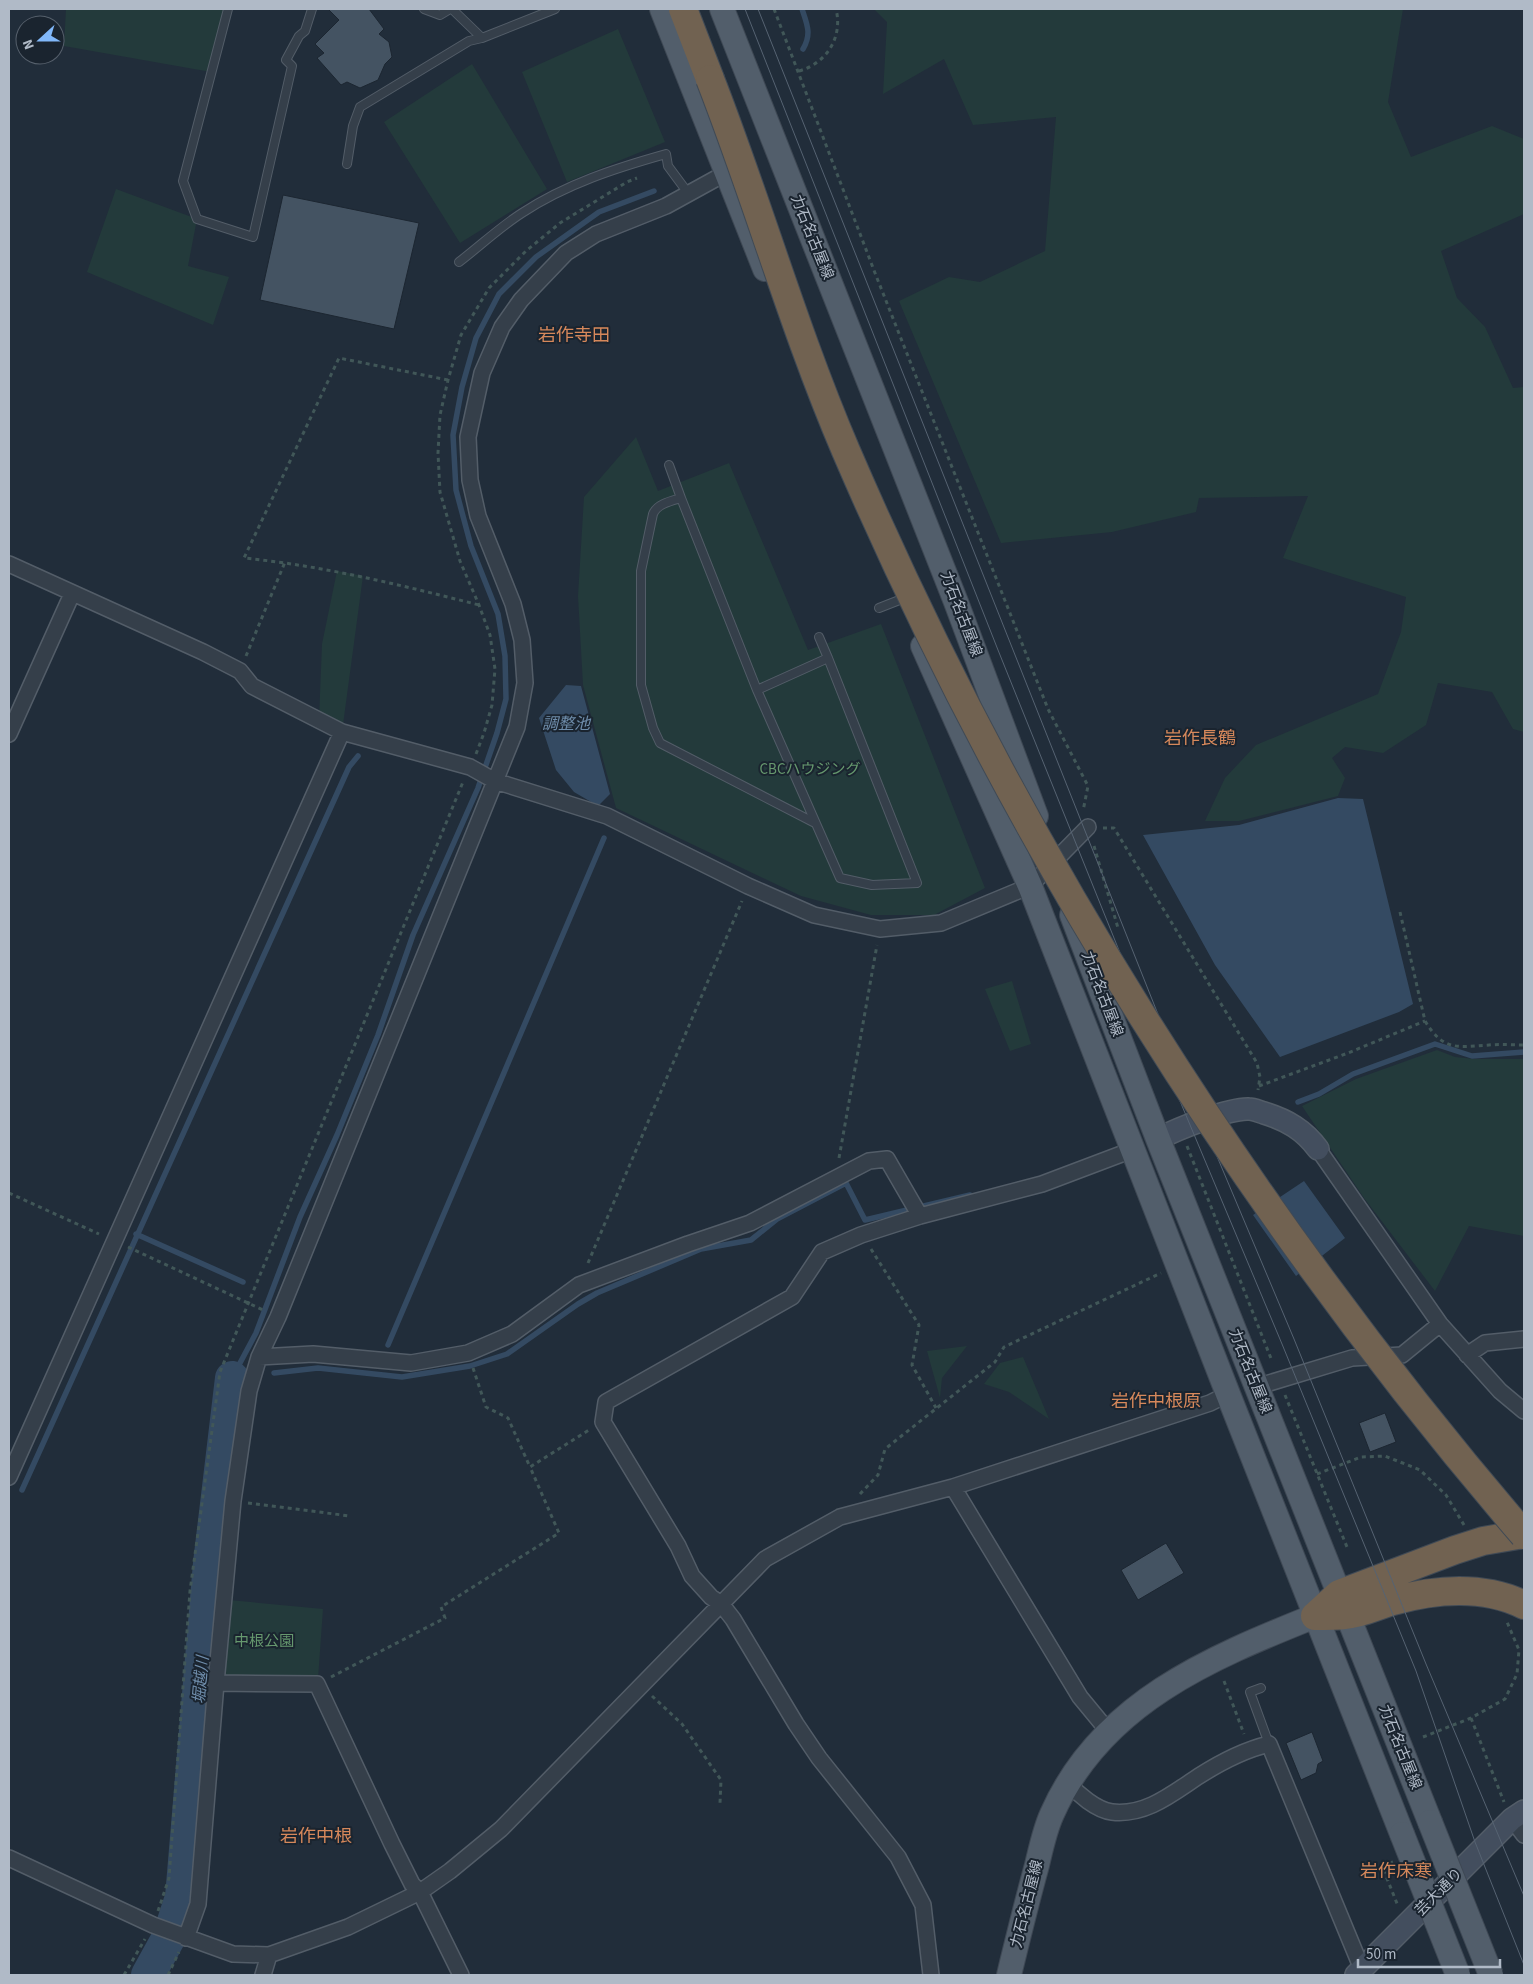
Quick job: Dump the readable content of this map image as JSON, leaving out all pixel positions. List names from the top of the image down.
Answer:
{
  "streets": {
    "main road": ["力石名古屋線"],
    "street": ["芸大通り"]
  },
  "districts": [
    "岩作寺田",
    "岩作長鶴",
    "岩作中根原",
    "岩作中根",
    "岩作床寒"
  ],
  "water": ["調整池", "堀越川"],
  "parks": ["CBCハウジング", "中根公園"],
  "scale_bar": "50 m",
  "north": "left"
}
